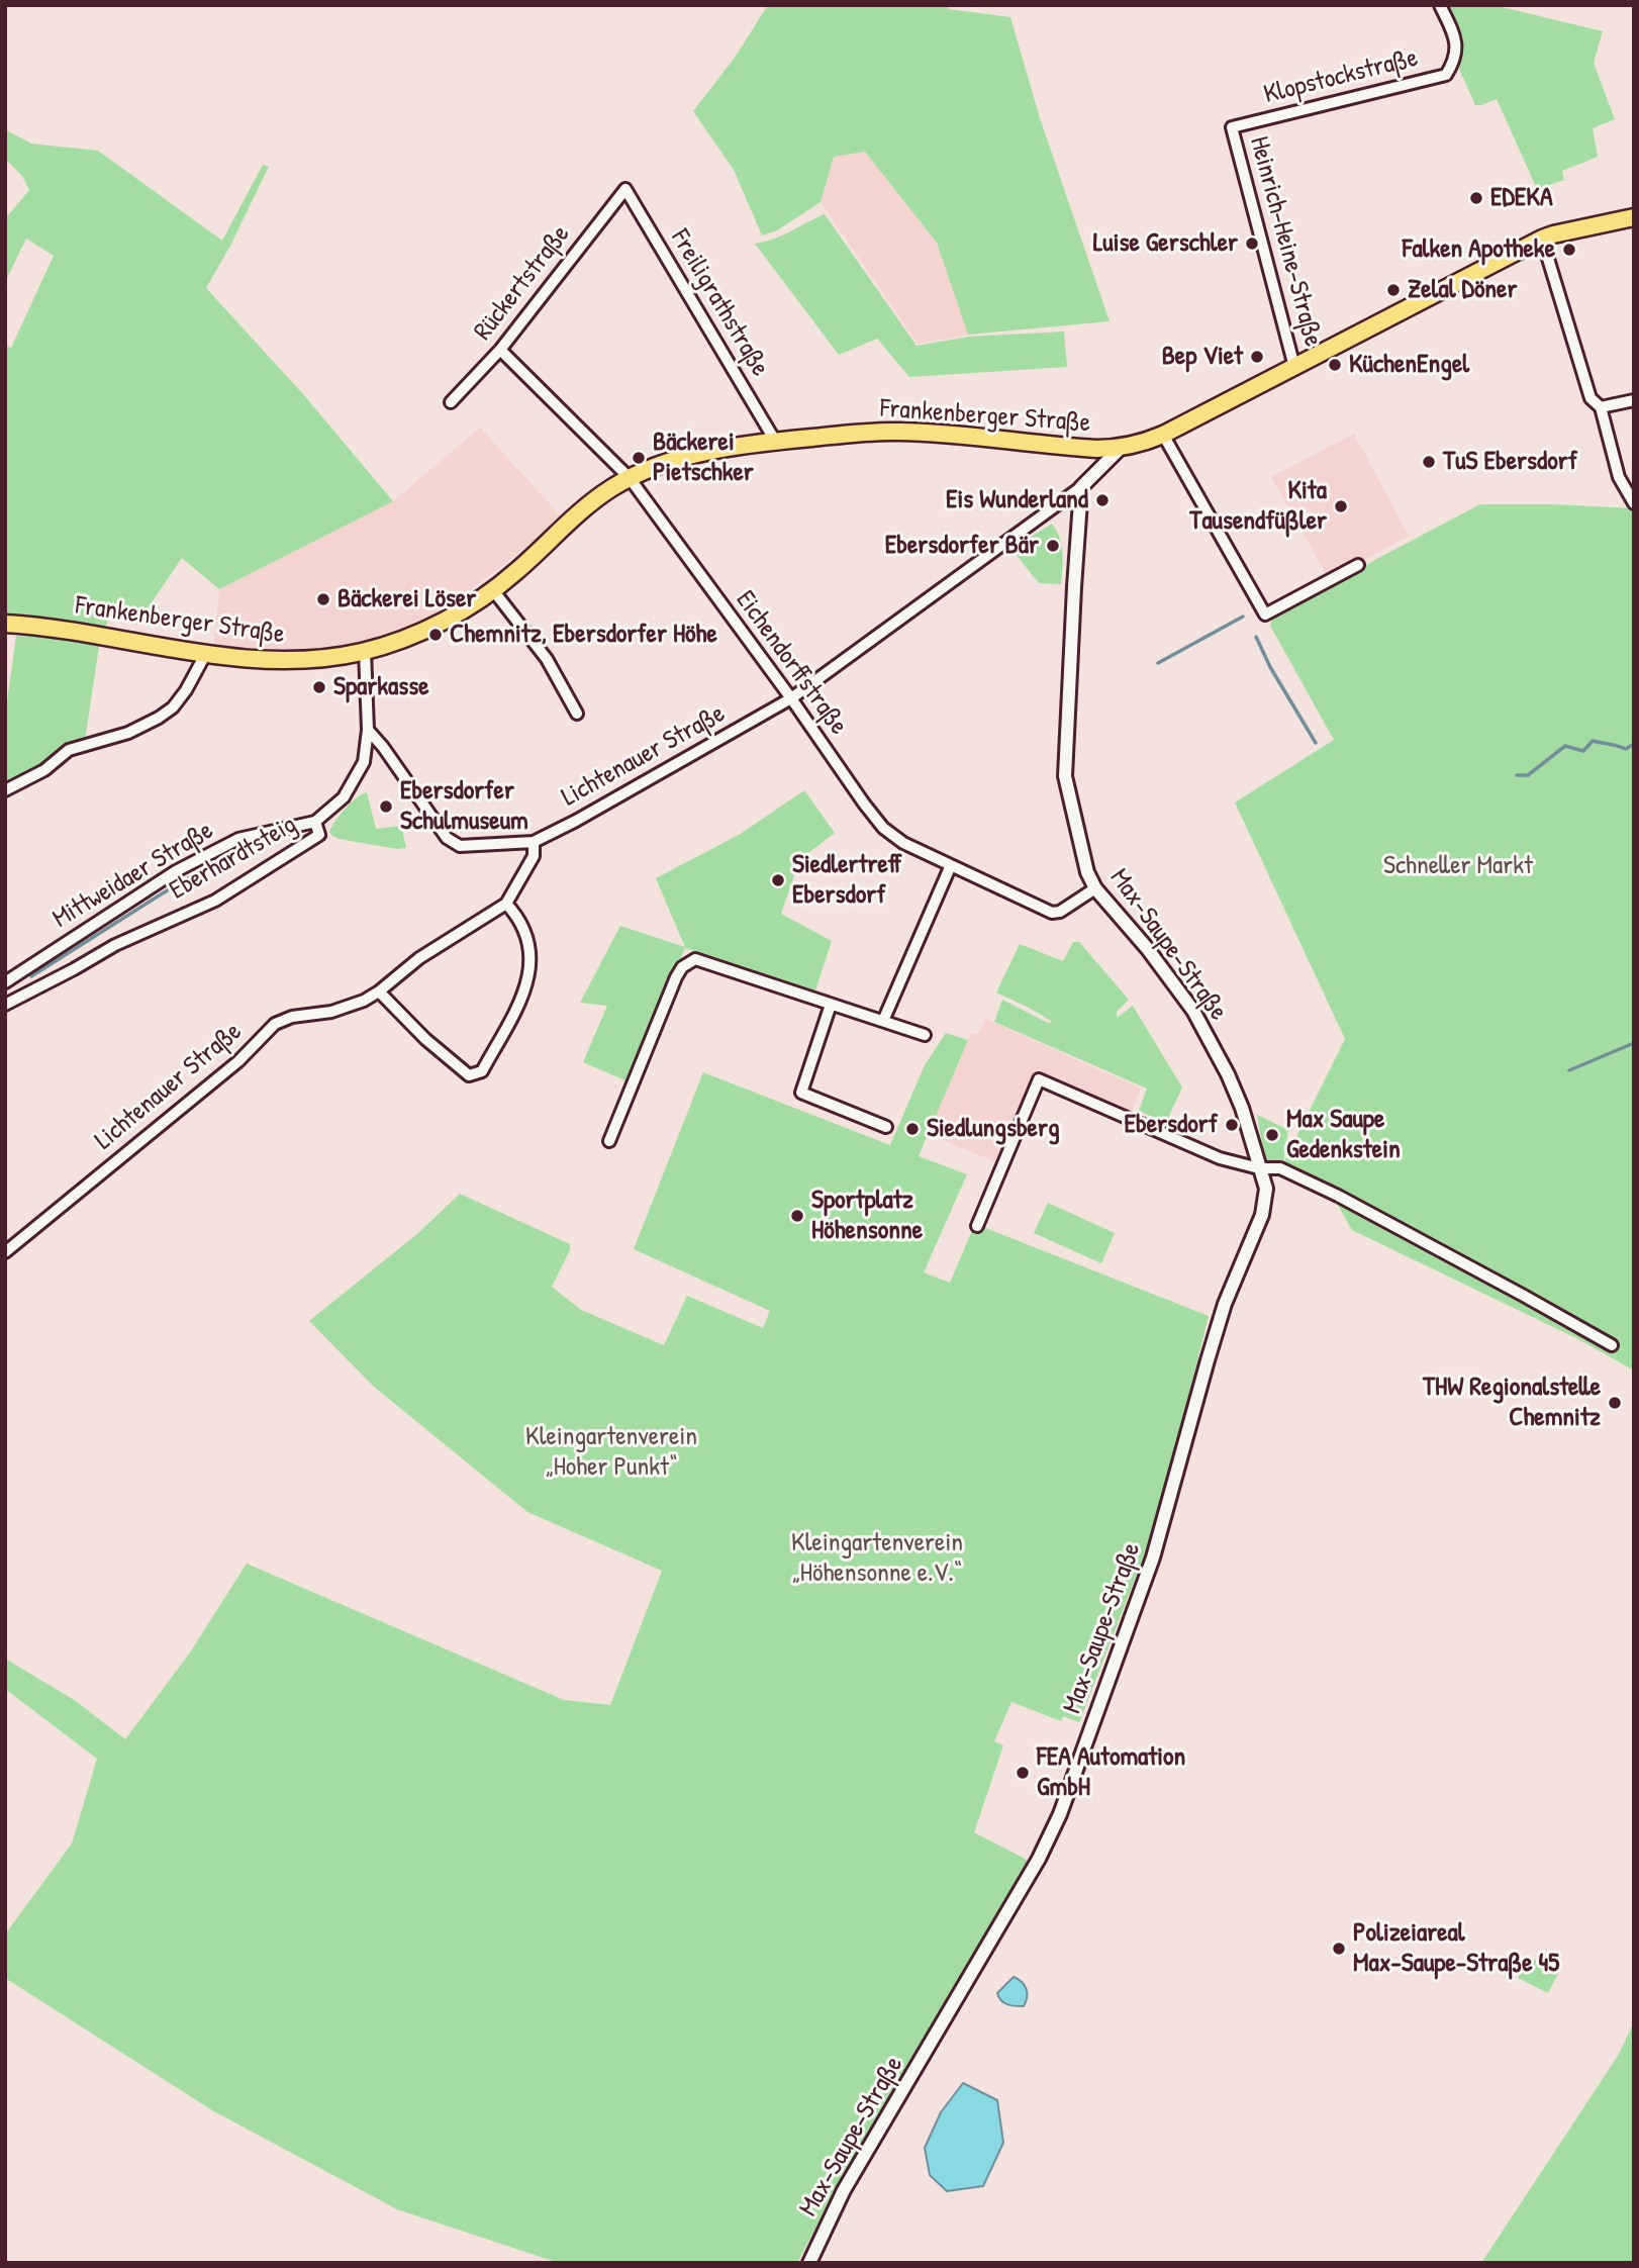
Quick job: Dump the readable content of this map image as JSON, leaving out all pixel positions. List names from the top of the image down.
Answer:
{
  "streets": {
    "main road": ["Frankenberger Straße"],
    "street": [
      "Klopstockstraße",
      "Heinrich-Heine-Straße",
      "Rückertstraße",
      "Freiligrathstraße",
      "Eichendorffstraße",
      "Lichtenauer Straße",
      "Eberhardtsteig",
      "Mittweidaer Straße",
      "Max-Saupe-Straße"
    ]
  },
  "crossings": [
    ["Klopstockstraße", "Heinrich-Heine-Straße"],
    ["Heinrich-Heine-Straße", "Frankenberger Straße"],
    ["Rückertstraße", "Freiligrathstraße"],
    ["Rückertstraße", "Eichendorffstraße"],
    ["Freiligrathstraße", "Frankenberger Straße"],
    ["Frankenberger Straße", "Eichendorffstraße"],
    ["Frankenberger Straße", "Lichtenauer Straße"],
    ["Frankenberger Straße", "Mittweidaer Straße"],
    ["Eichendorffstraße", "Lichtenauer Straße"],
    ["Eichendorffstraße", "Max-Saupe-Straße"],
    ["Lichtenauer Straße", "Max-Saupe-Straße"],
    ["Eberhardtsteig", "Mittweidaer Straße"]
  ],
  "parks": ["Schneller Markt", "Kleingartenverein „Hoher Punkt“", "Kleingartenverein „Höhensonne e.V.“"],
  "places": [
    "EDEKA",
    "Luise Gerschler",
    "Falken Apotheke",
    "Zelal Döner",
    "Bep Viet",
    "KüchenEngel",
    "Bäckerei Pietschker",
    "TuS Ebersdorf",
    "Eis Wunderland",
    "Kita Tausendfüßler",
    "Ebersdorfer Bär",
    "Bäckerei Löser",
    "Chemnitz, Ebersdorfer Höhe",
    "Sparkasse",
    "Ebersdorfer Schulmuseum",
    "Siedlertreff Ebersdorf",
    "Ebersdorf",
    "Siedlungsberg",
    "Max Saupe Gedenkstein",
    "Sportplatz Höhensonne",
    "THW Regionalstelle Chemnitz",
    "FEA Automation GmbH",
    "Polizeiareal Max-Saupe-Straße 45"
  ]
}
